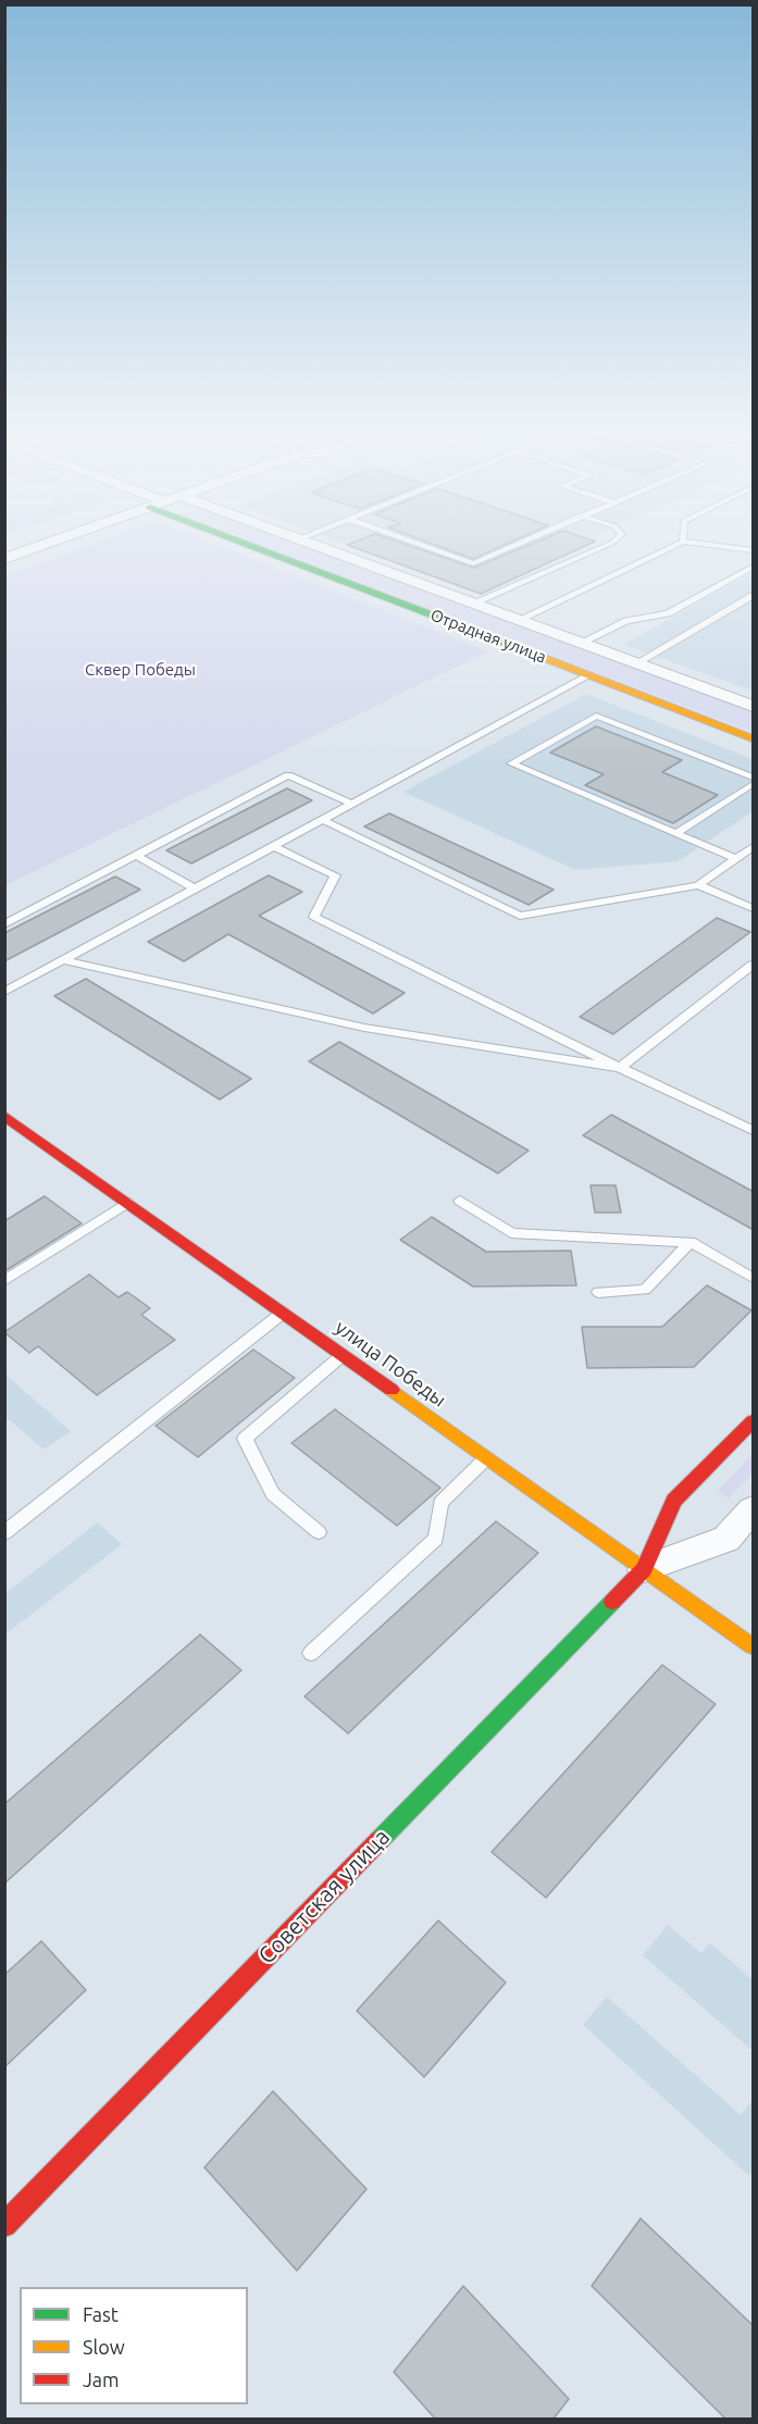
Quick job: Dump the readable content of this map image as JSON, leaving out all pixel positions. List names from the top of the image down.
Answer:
{
  "streets": {
    "street": ["Отрадная улица", "улица Победы", "Советская улица"]
  },
  "crossings": [
    ["улица Победы", "Советская улица"]
  ],
  "parks": ["Сквер Победы"],
  "legend": ["Fast", "Slow", "Jam"]
}
